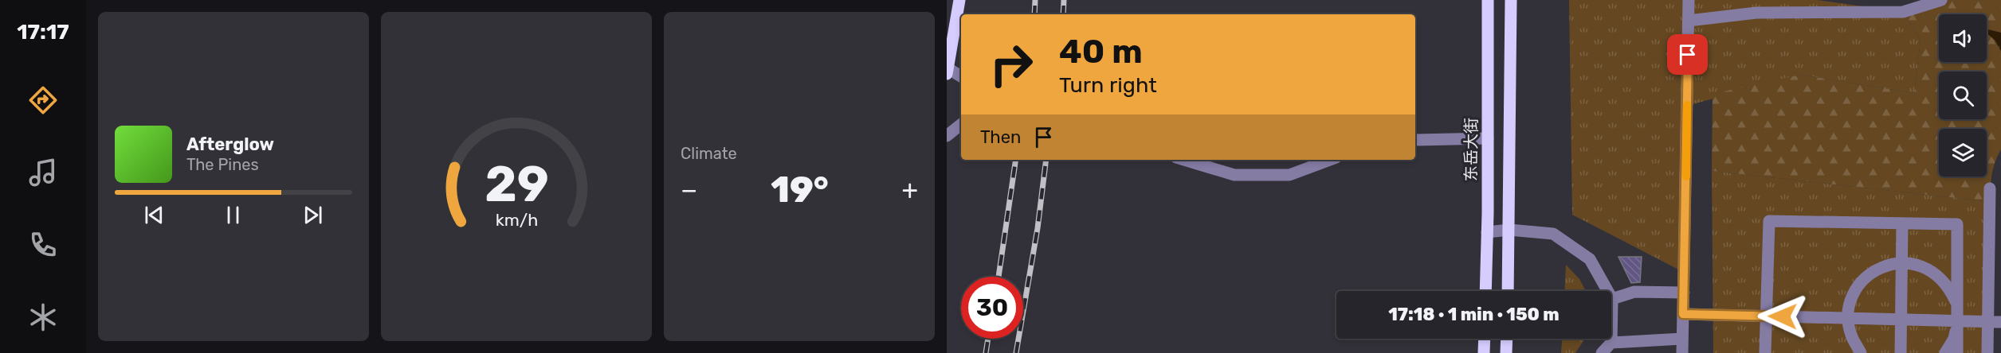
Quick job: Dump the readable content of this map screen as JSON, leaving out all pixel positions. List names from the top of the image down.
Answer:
{
  "streets": {
    "main road": ["东岳大街"]
  },
  "page": {
    "tabs": "17:17",
    "tile": "Climate",
    "turn": ["40 m", "Turn right"],
    "then": "Then",
    "song": ["Afterglow", "The Pines"],
    "heat": ["−", "19°", "+"],
    "limit": "30",
    "trip": "17:18 · 1 min · 150 m",
    "gauge": ["29", "km/h"]
  }
}
